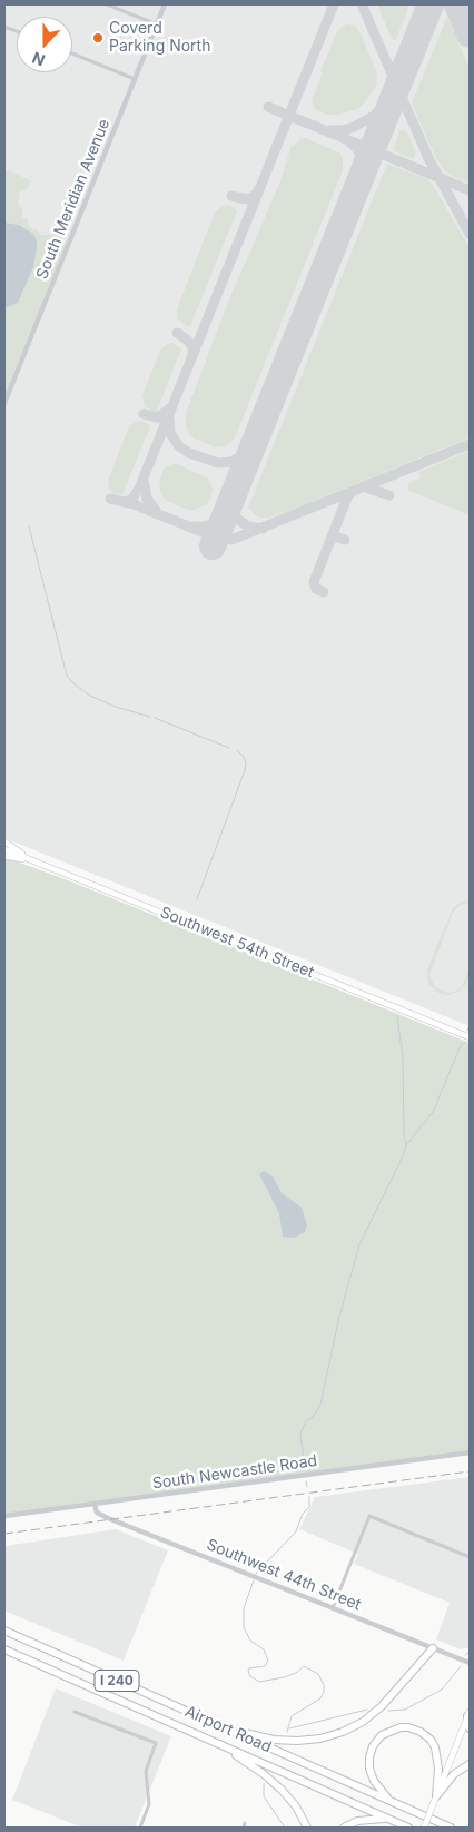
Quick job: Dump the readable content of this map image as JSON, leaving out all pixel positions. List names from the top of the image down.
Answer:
{
  "streets": {
    "highway": ["I 240", "Airport Road"],
    "main road": ["Southwest 54th Street"],
    "street": ["South Meridian Avenue", "South Newcastle Road", "Southwest 44th Street"]
  },
  "crossings": [
    ["South Newcastle Road", "Southwest 44th Street"]
  ],
  "places": ["Coverd Parking North"],
  "north": "bottom"
}
